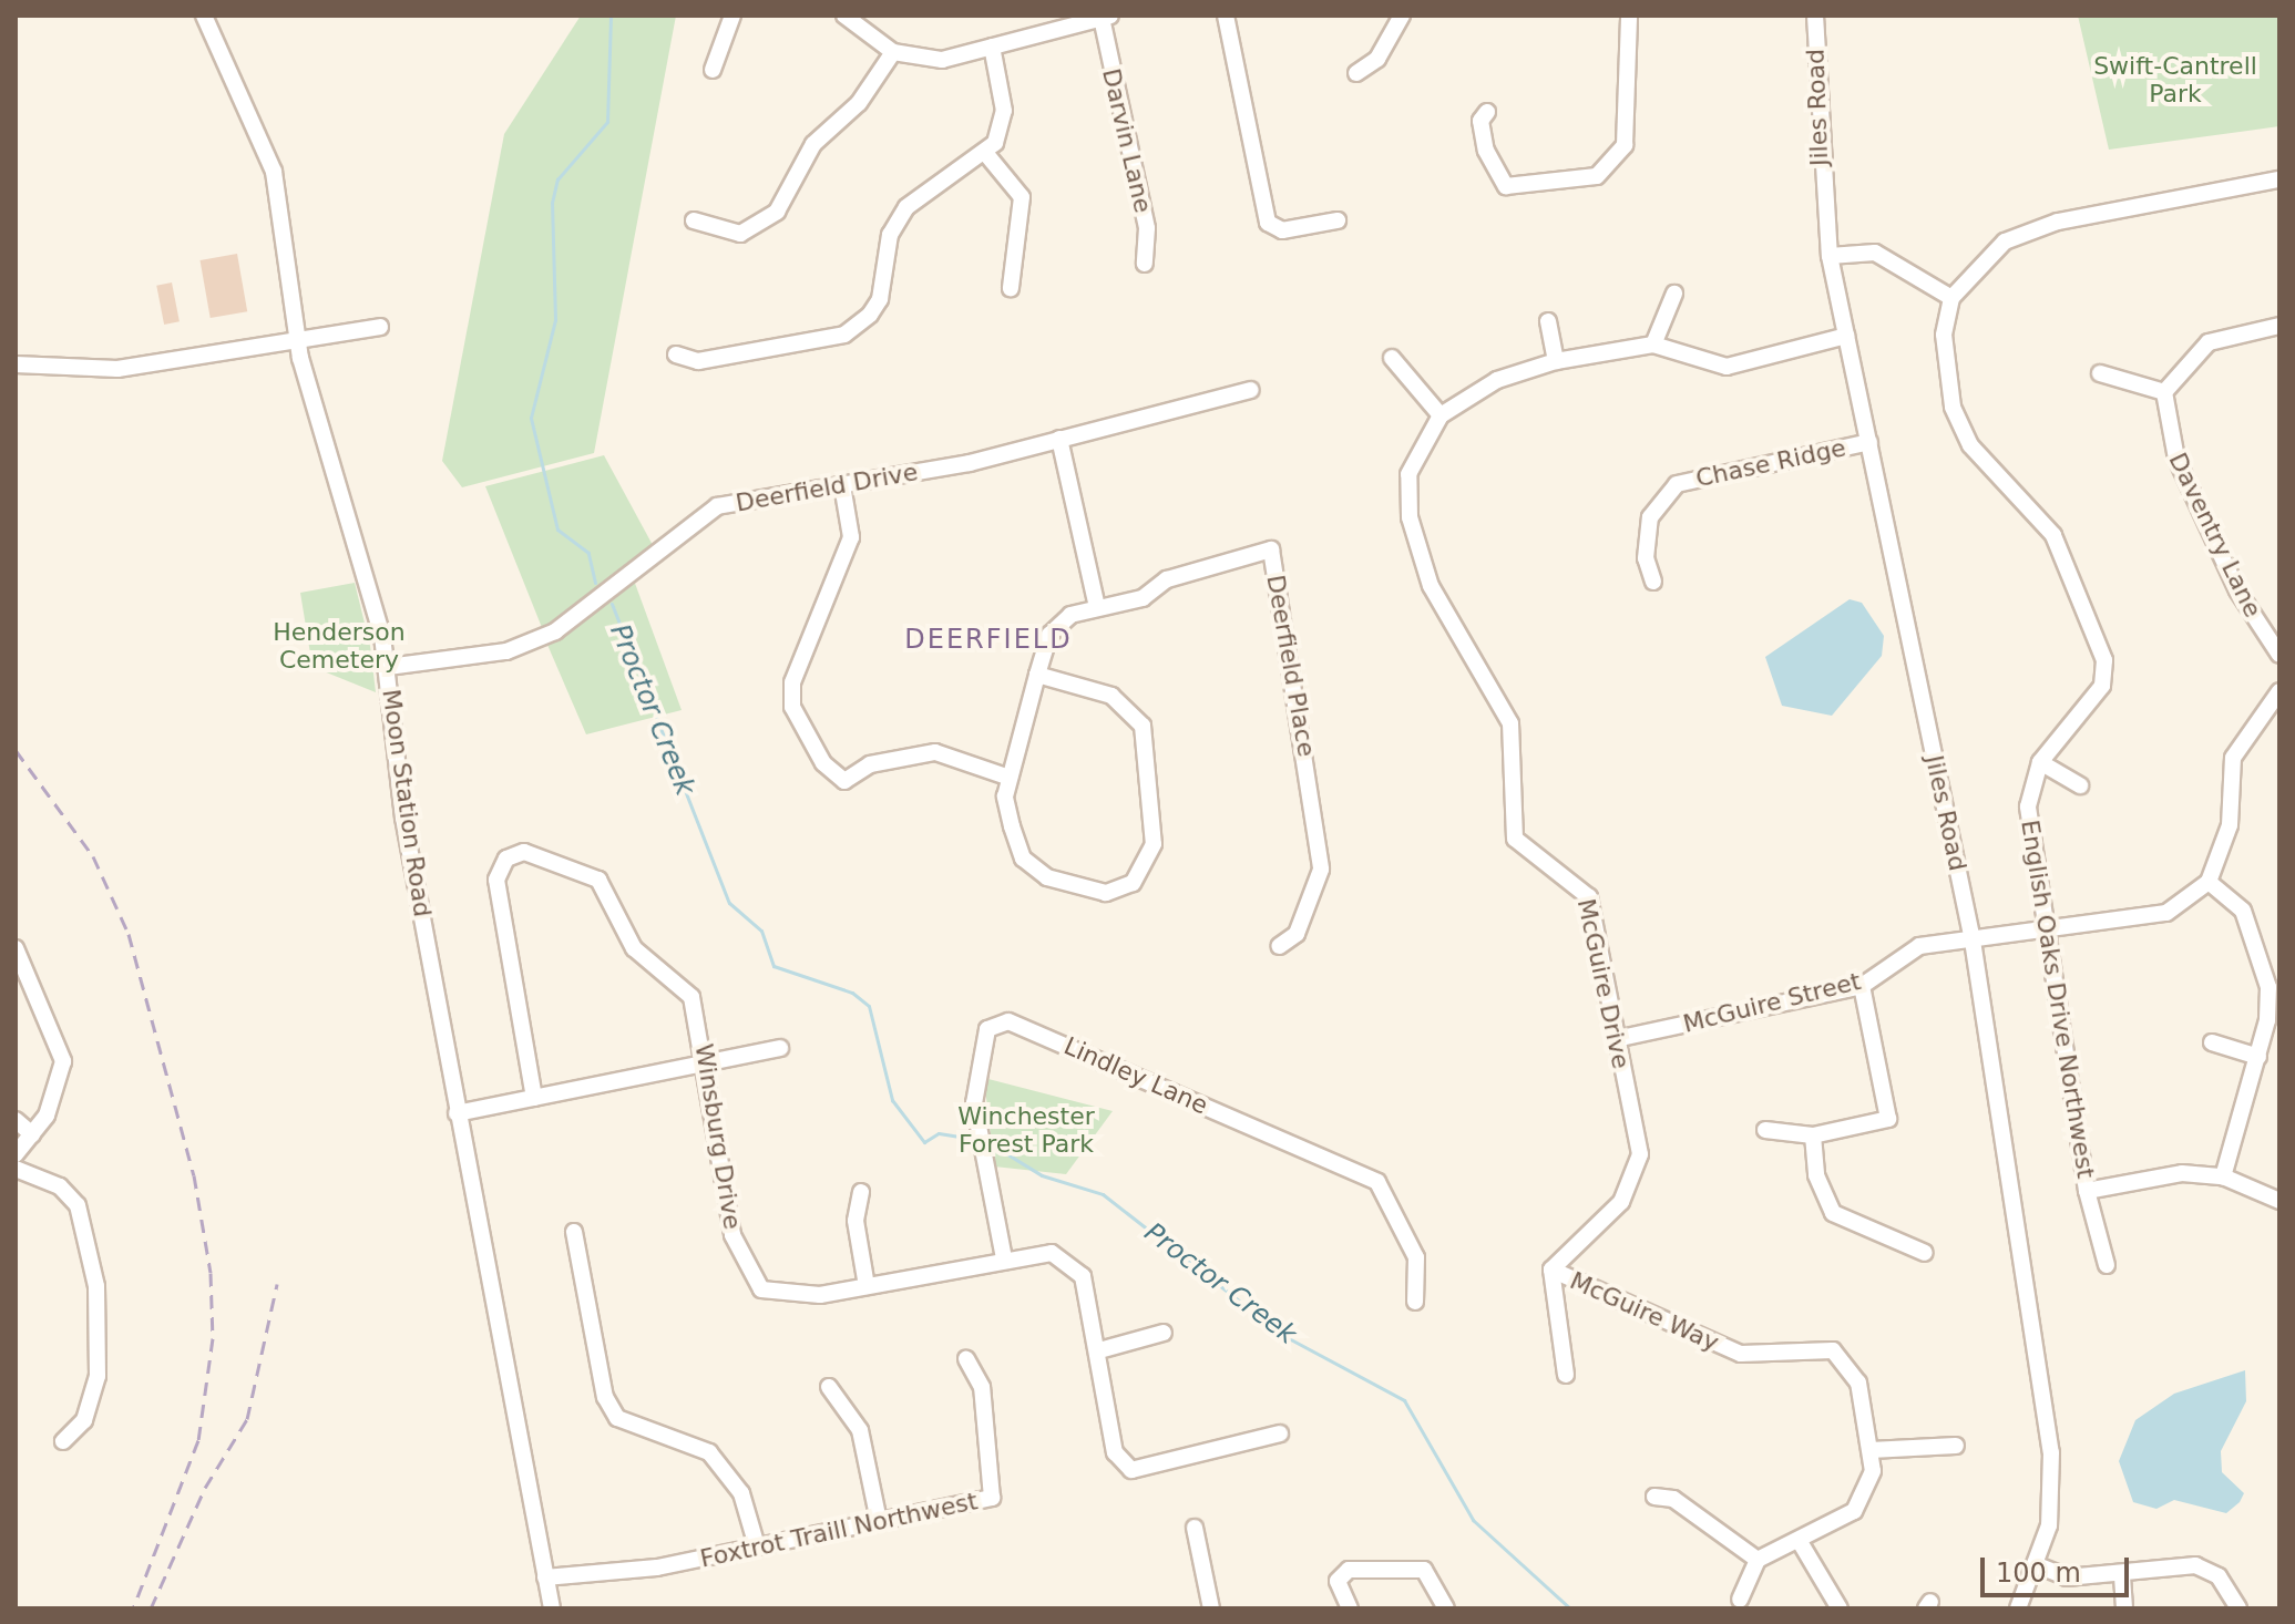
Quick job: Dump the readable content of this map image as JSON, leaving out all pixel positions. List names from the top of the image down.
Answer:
{
  "streets": {
    "street": [
      "Jiles Road",
      "Darvin Lane",
      "Chase Ridge",
      "Deerfield Drive",
      "Daventry Lane",
      "Deerfield Place",
      "Moon Station Road",
      "McGuire Drive",
      "English Oaks Drive Northwest",
      "McGuire Street",
      "Lindley Lane",
      "Winsburg Drive",
      "McGuire Way",
      "Foxtrot Traill Northwest"
    ]
  },
  "crossings": [
    ["Jiles Road", "Chase Ridge"],
    ["Jiles Road", "McGuire Drive"],
    ["Jiles Road", "McGuire Street"],
    ["Deerfield Drive", "Moon Station Road"],
    ["Moon Station Road", "Foxtrot Traill Northwest"],
    ["McGuire Drive", "McGuire Street"],
    ["McGuire Drive", "McGuire Way"],
    ["English Oaks Drive Northwest", "McGuire Street"],
    ["Lindley Lane", "Winsburg Drive"]
  ],
  "districts": ["DEERFIELD"],
  "water": ["Proctor Creek"],
  "parks": ["Swift-Cantrell Park", "Henderson Cemetery", "Winchester Forest Park"],
  "scale_bar": "100 m"
}
